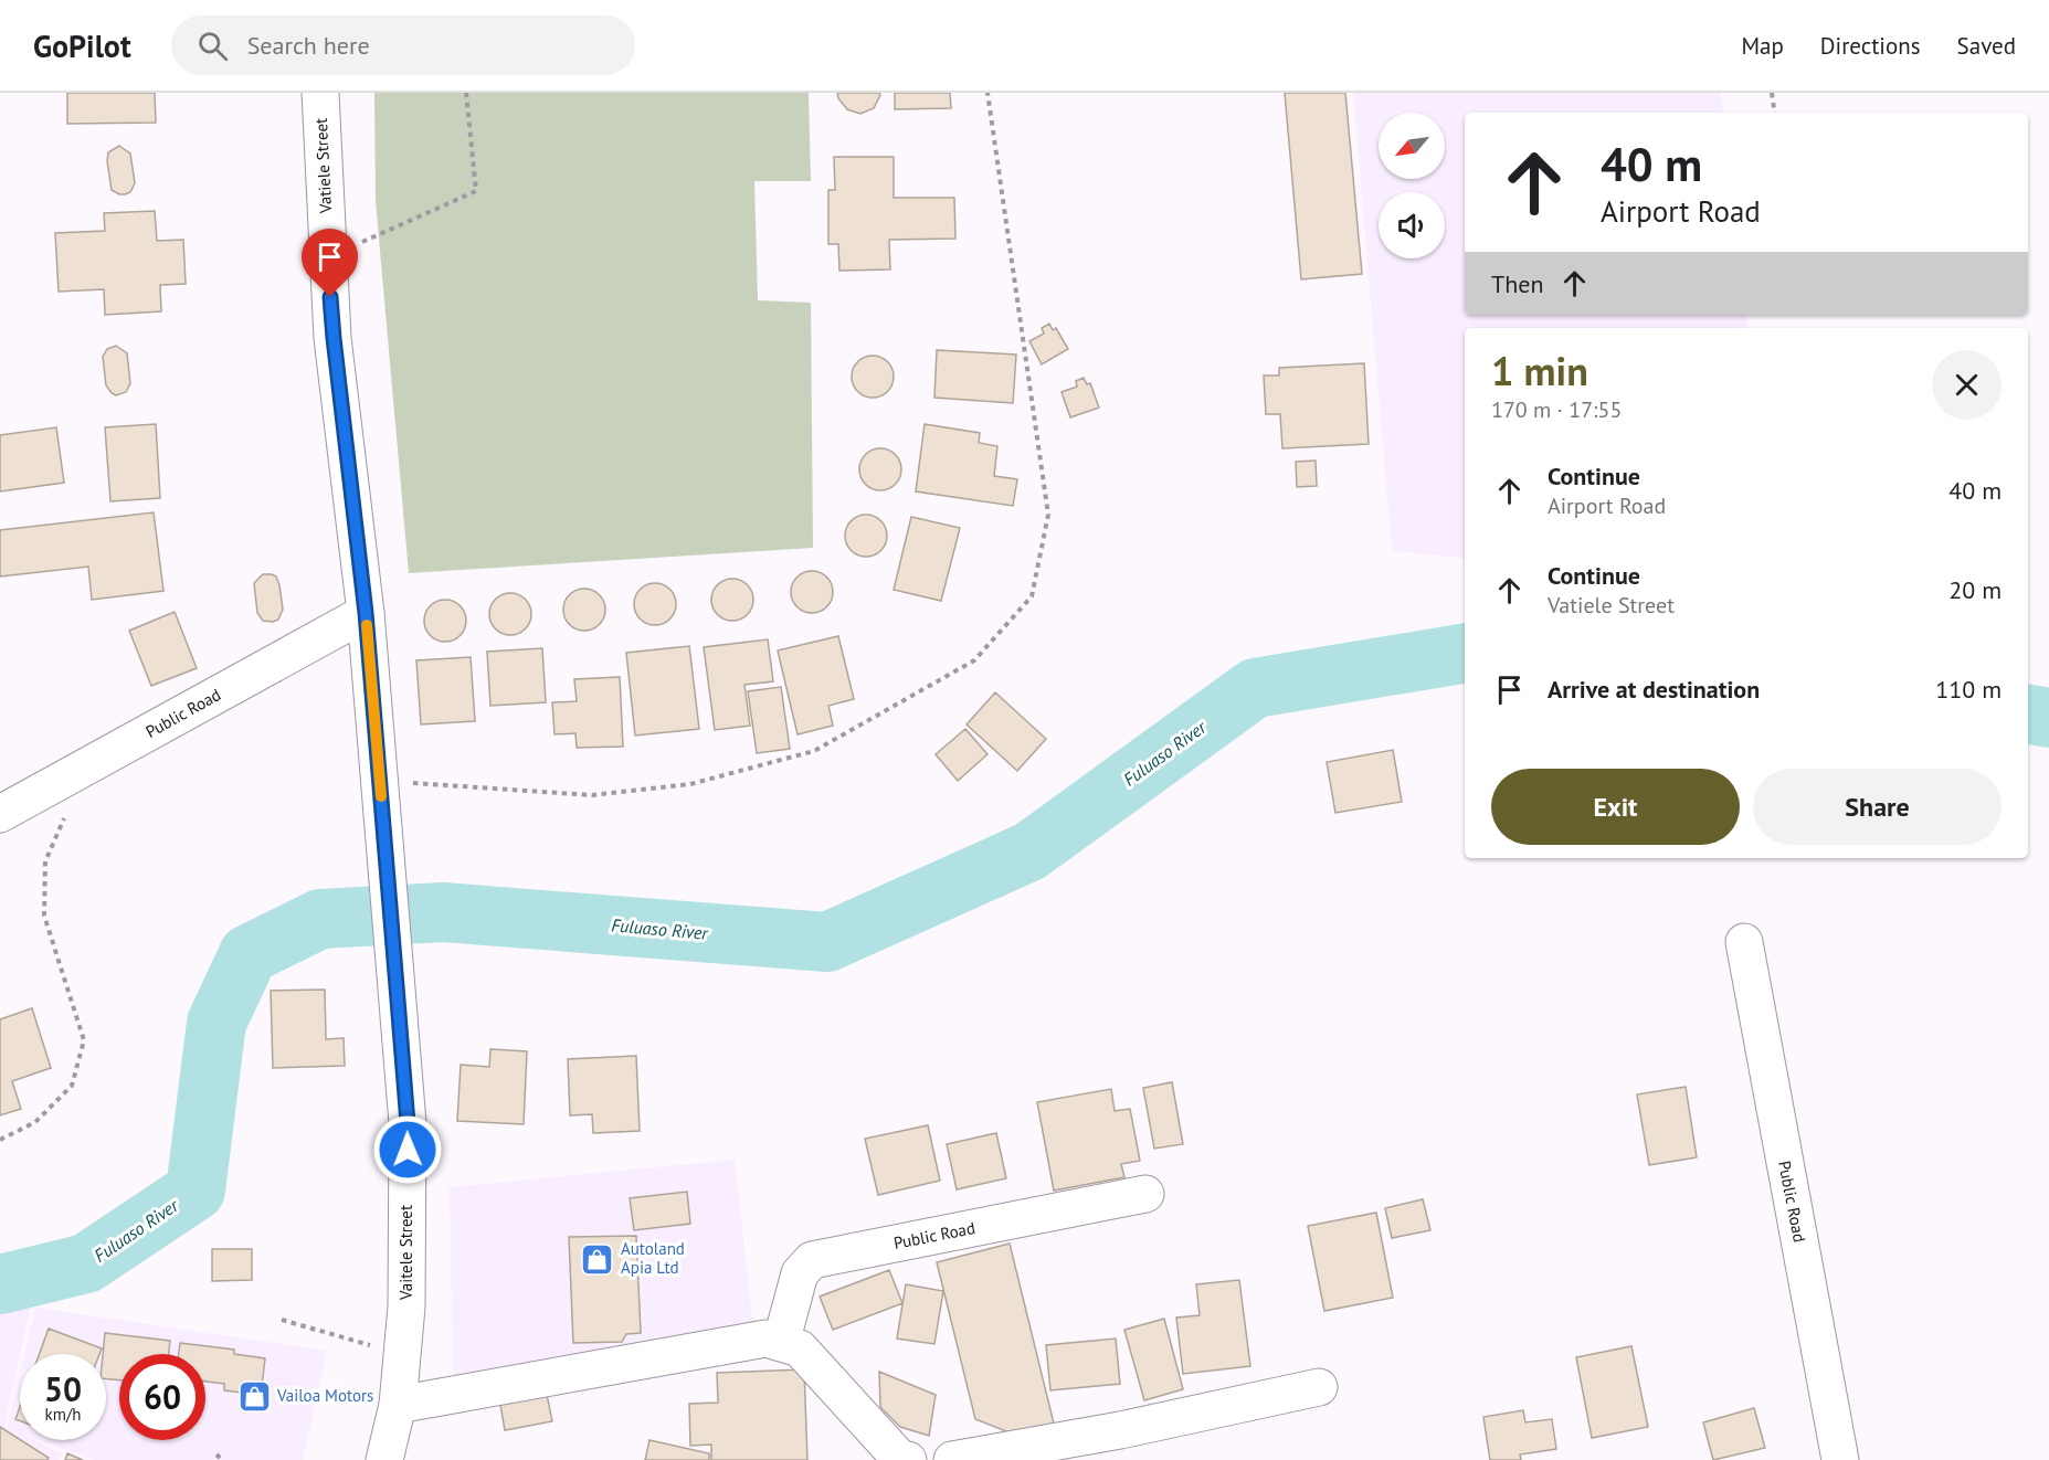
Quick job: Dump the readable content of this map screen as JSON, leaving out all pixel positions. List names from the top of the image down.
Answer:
{
  "streets": {
    "street": ["Vatiele Street", "Public Road", "Vaitele Street"]
  },
  "crossings": [
    ["Vatiele Street", "Public Road"],
    ["Vatiele Street", "Vaitele Street"]
  ],
  "water": ["Fuluaso River"],
  "places": {
    "shop": ["Autoland Apia Ltd", "Vailoa Motors"]
  },
  "north": "bottom left",
  "page": {
    "header": "GoPilot",
    "search": "Search here",
    "nav": ["Map", "Directions", "Saved"],
    "turn": ["40 m", "Airport Road"],
    "then": "Then",
    "heading": ["1 min", "170 m · 17:55"],
    "list": [
      {
        "name": "Continue",
        "note": "Airport Road",
        "value": "40 m"
      },
      {
        "name": "Continue",
        "note": "Vatiele Street",
        "value": "20 m"
      },
      {
        "name": "Arrive at destination",
        "value": "110 m"
      }
    ],
    "buttons": ["Exit", "Share"],
    "speed": "50 km/h",
    "limit": "60"
  }
}
